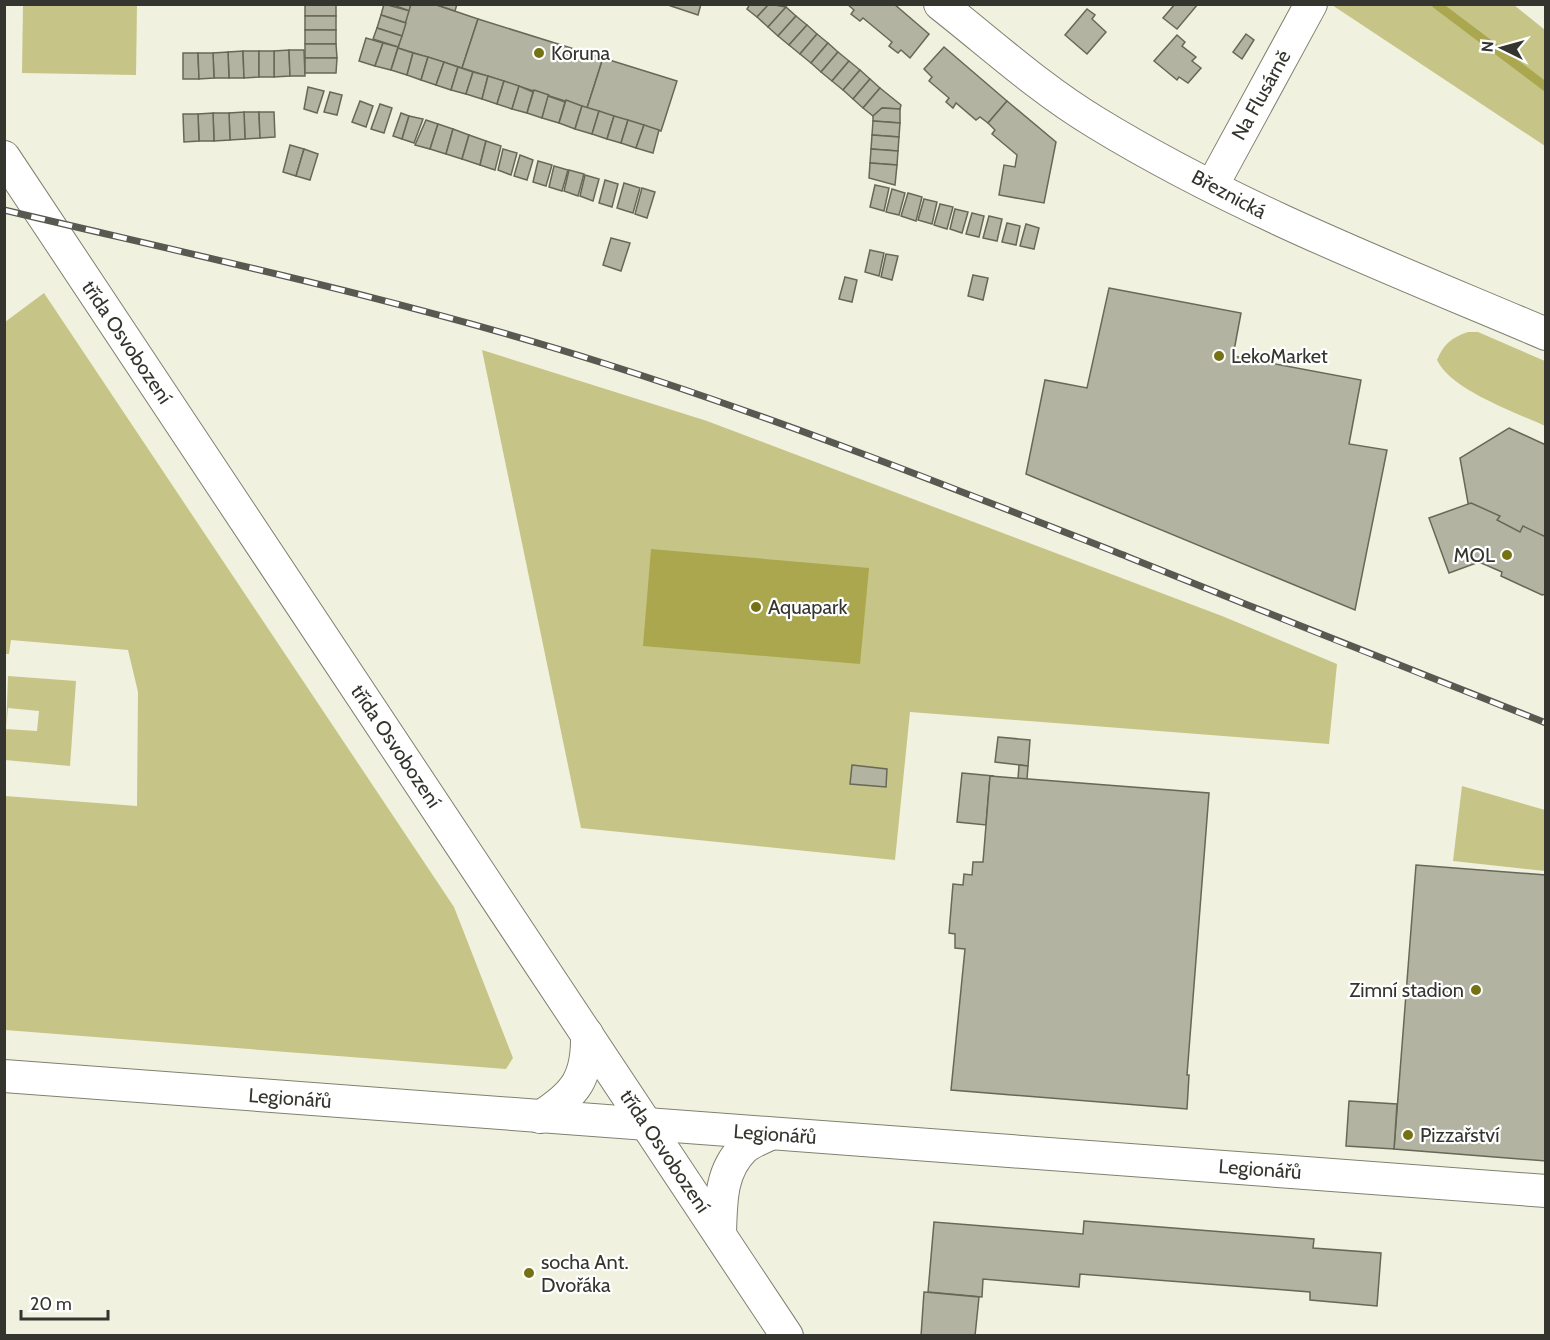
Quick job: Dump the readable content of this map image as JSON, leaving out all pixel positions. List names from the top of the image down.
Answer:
{
  "streets": {
    "street": [
      "Na Flusárně",
      "Březnická",
      "třída Osvobození",
      "Legionářů"
    ]
  },
  "crossings": [
    ["Na Flusárně", "Březnická"],
    ["třída Osvobození", "Legionářů"]
  ],
  "places": [
    "Koruna",
    "LekoMarket",
    "MOL",
    "Aquapark",
    "Zimní stadion",
    "Pizzařství",
    "socha Ant. Dvořáka"
  ],
  "scale_bar": "20 m",
  "north": "left"
}
